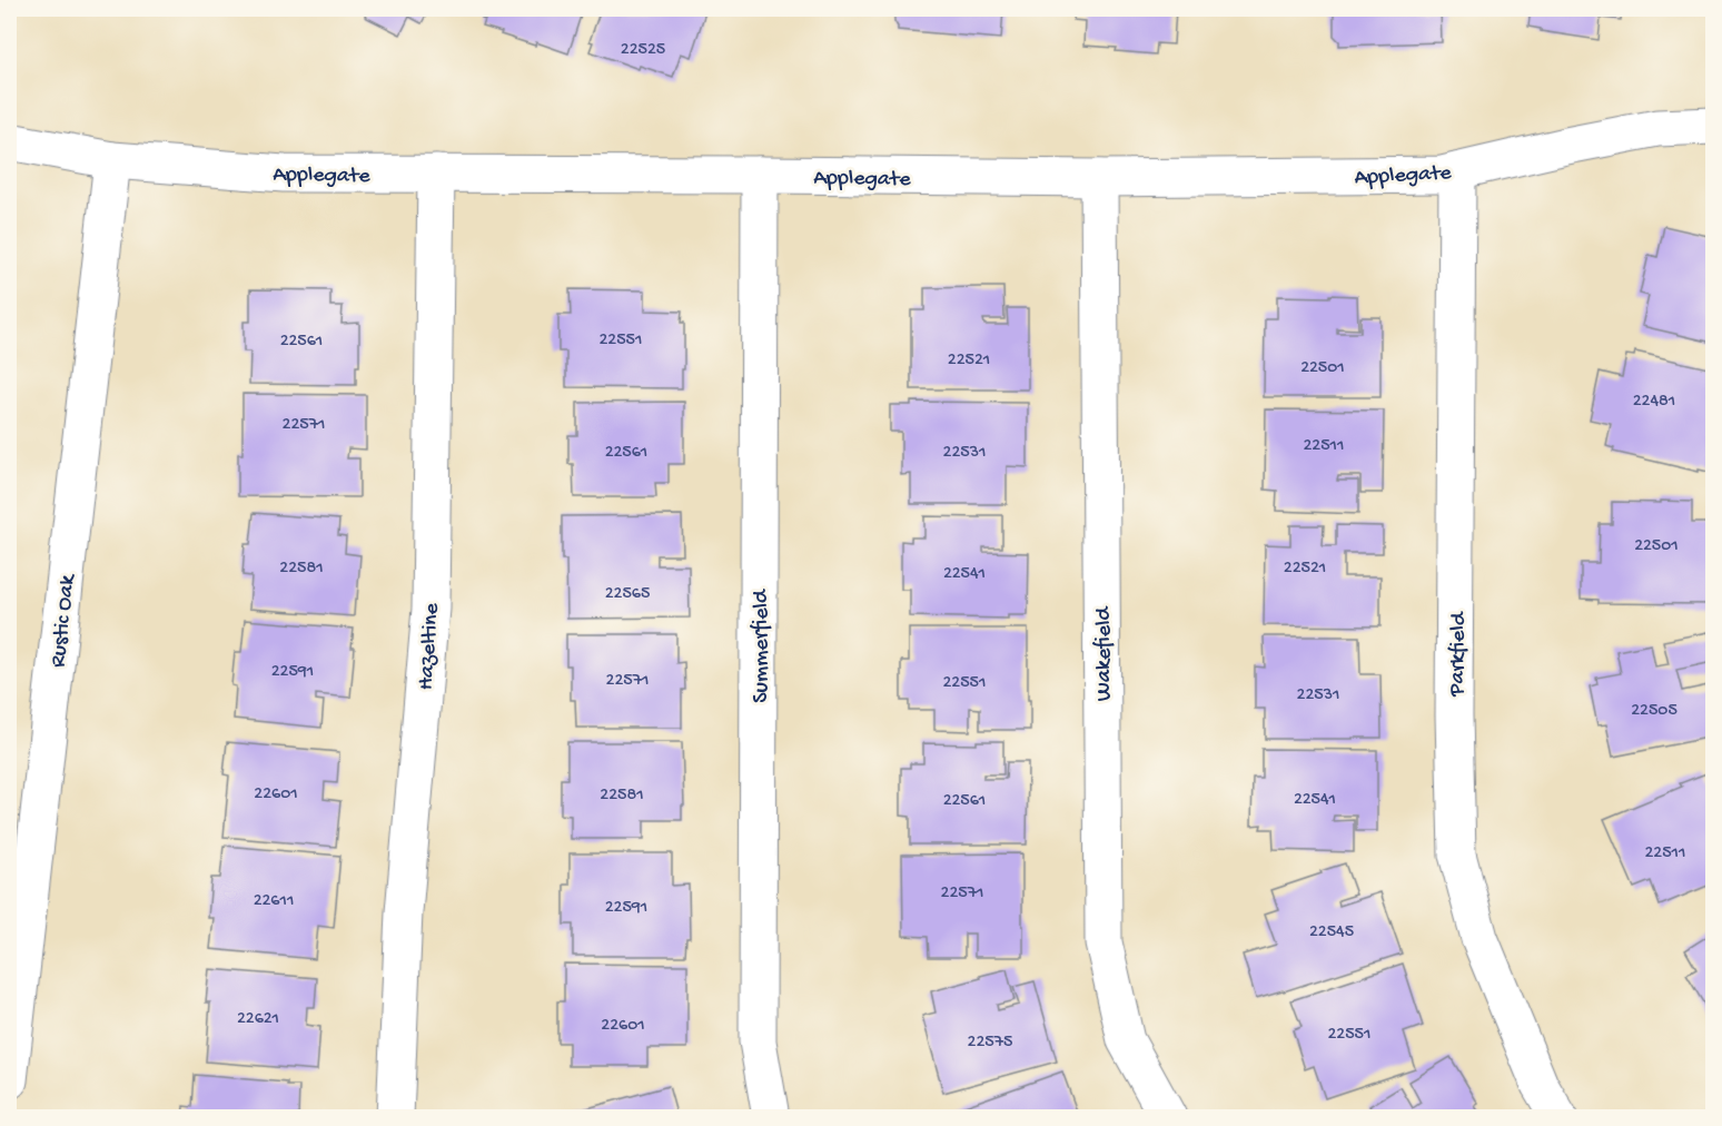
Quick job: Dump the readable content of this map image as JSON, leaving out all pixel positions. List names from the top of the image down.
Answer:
{
  "streets": {
    "street": [
      "Applegate",
      "Rustic Oak",
      "Hazeltine",
      "Summerfield",
      "Wakefield",
      "Parkfield"
    ]
  },
  "crossings": [
    ["Applegate", "Rustic Oak"],
    ["Applegate", "Hazeltine"],
    ["Applegate", "Summerfield"],
    ["Applegate", "Wakefield"],
    ["Applegate", "Parkfield"]
  ],
  "house_numbers": [
    "22525",
    "22551",
    "22561",
    "22521",
    "22501",
    "22481",
    "22571",
    "22511",
    "22561",
    "22531",
    "22501",
    "22581",
    "22521",
    "22541",
    "22565",
    "22591",
    "22571",
    "22551",
    "22531",
    "22505",
    "22601",
    "22581",
    "22541",
    "22561",
    "22511",
    "22571",
    "22611",
    "22591",
    "22545",
    "22621",
    "22601",
    "22551",
    "22575"
  ]
}
